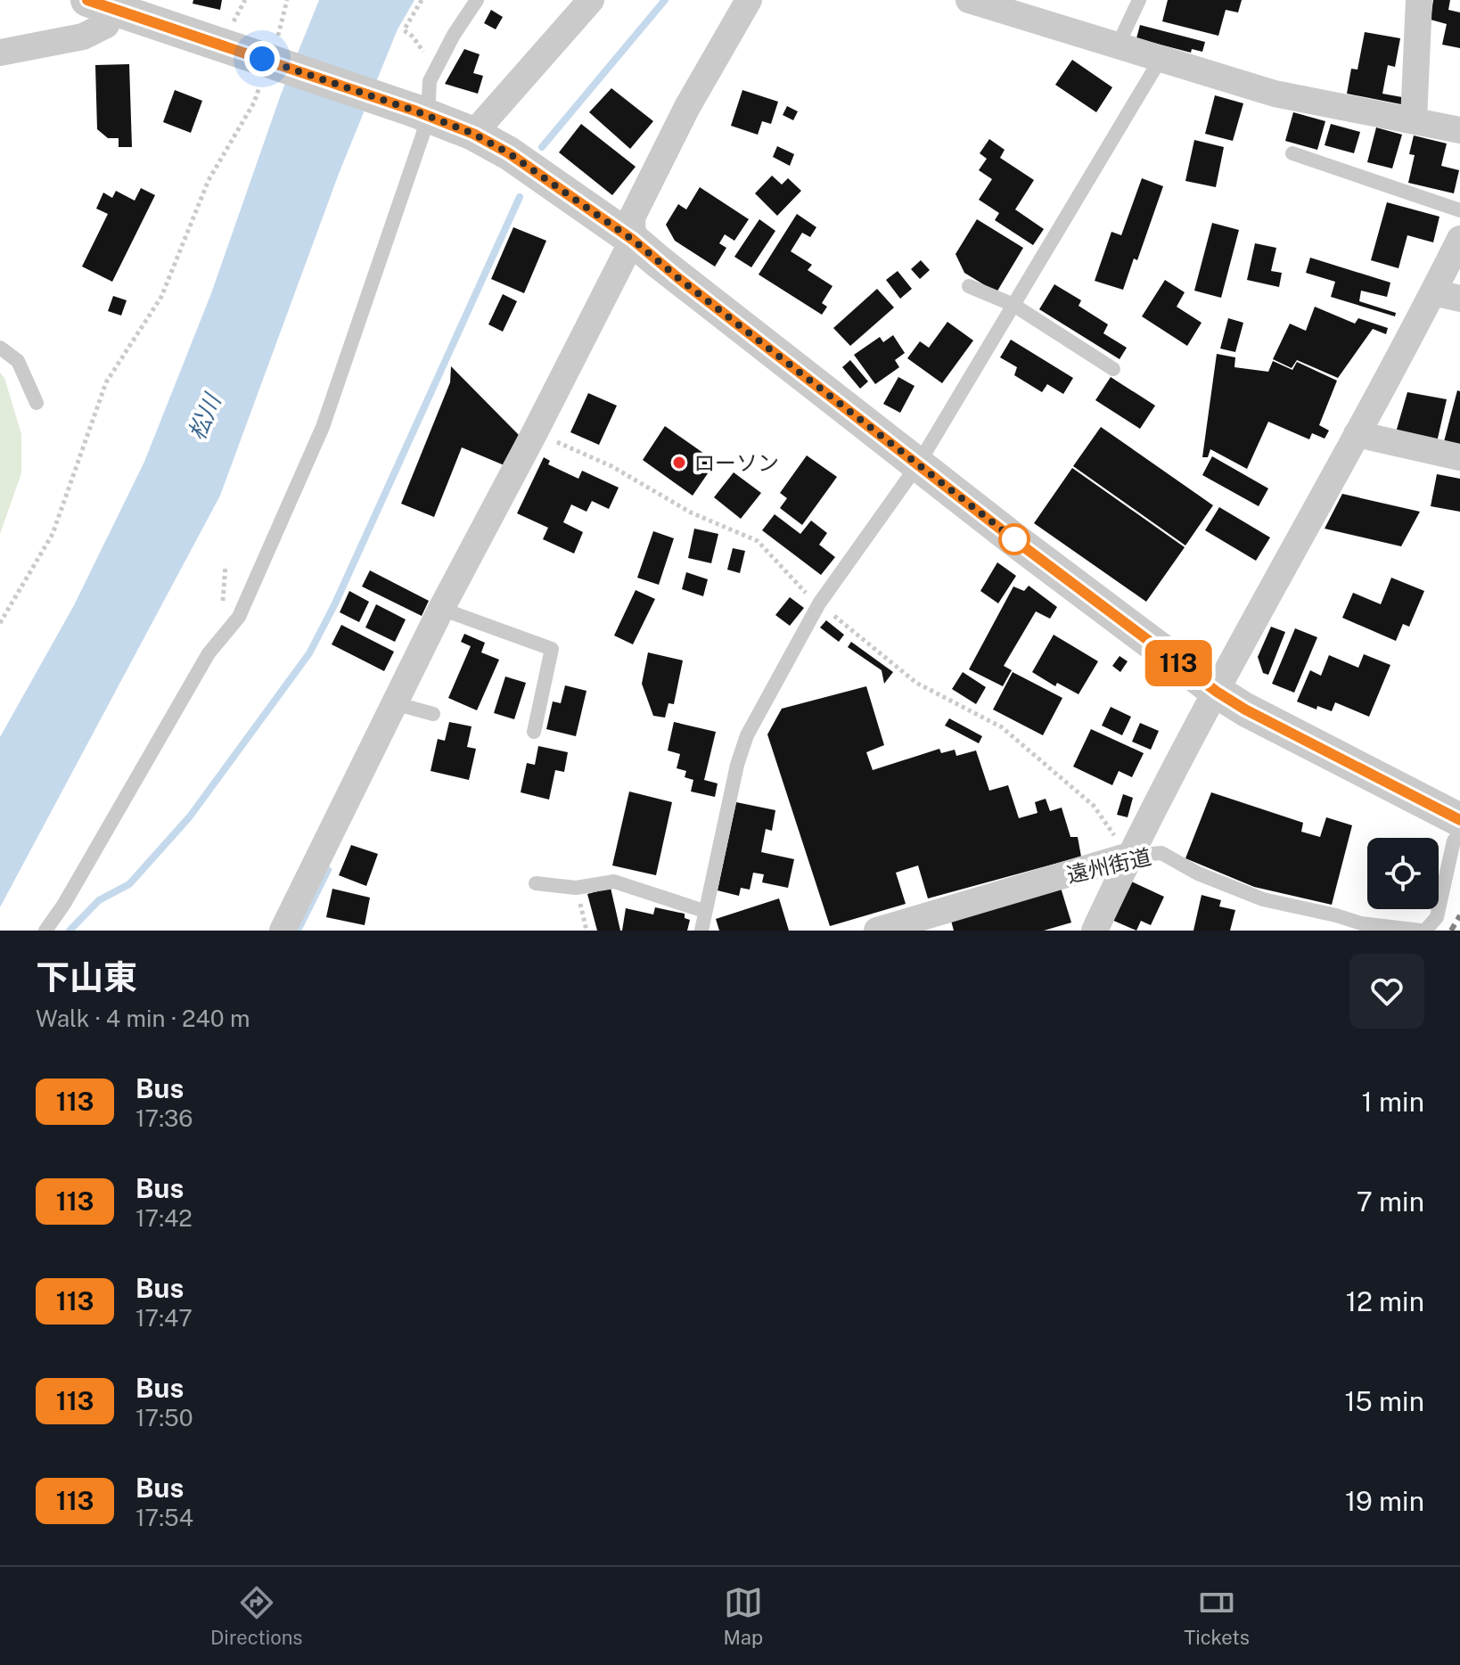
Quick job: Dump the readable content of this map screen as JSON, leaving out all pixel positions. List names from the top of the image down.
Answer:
{
  "streets": {
    "street": ["遠州街道"]
  },
  "water": ["松川"],
  "places": ["ローソン"],
  "lines": ["bus line 113"],
  "page": {
    "on_map": "113",
    "heading": ["下山東", "Walk · 4 min · 240 m"],
    "list": [
      {
        "mark": "113",
        "name": "Bus",
        "note": "17:36",
        "value": "1 min"
      },
      {
        "mark": "113",
        "name": "Bus",
        "note": "17:42",
        "value": "7 min"
      },
      {
        "mark": "113",
        "name": "Bus",
        "note": "17:47",
        "value": "12 min"
      },
      {
        "mark": "113",
        "name": "Bus",
        "note": "17:50",
        "value": "15 min"
      },
      {
        "mark": "113",
        "name": "Bus",
        "note": "17:54",
        "value": "19 min"
      }
    ],
    "tabs": ["Directions", "Map", "Tickets"]
  }
}
